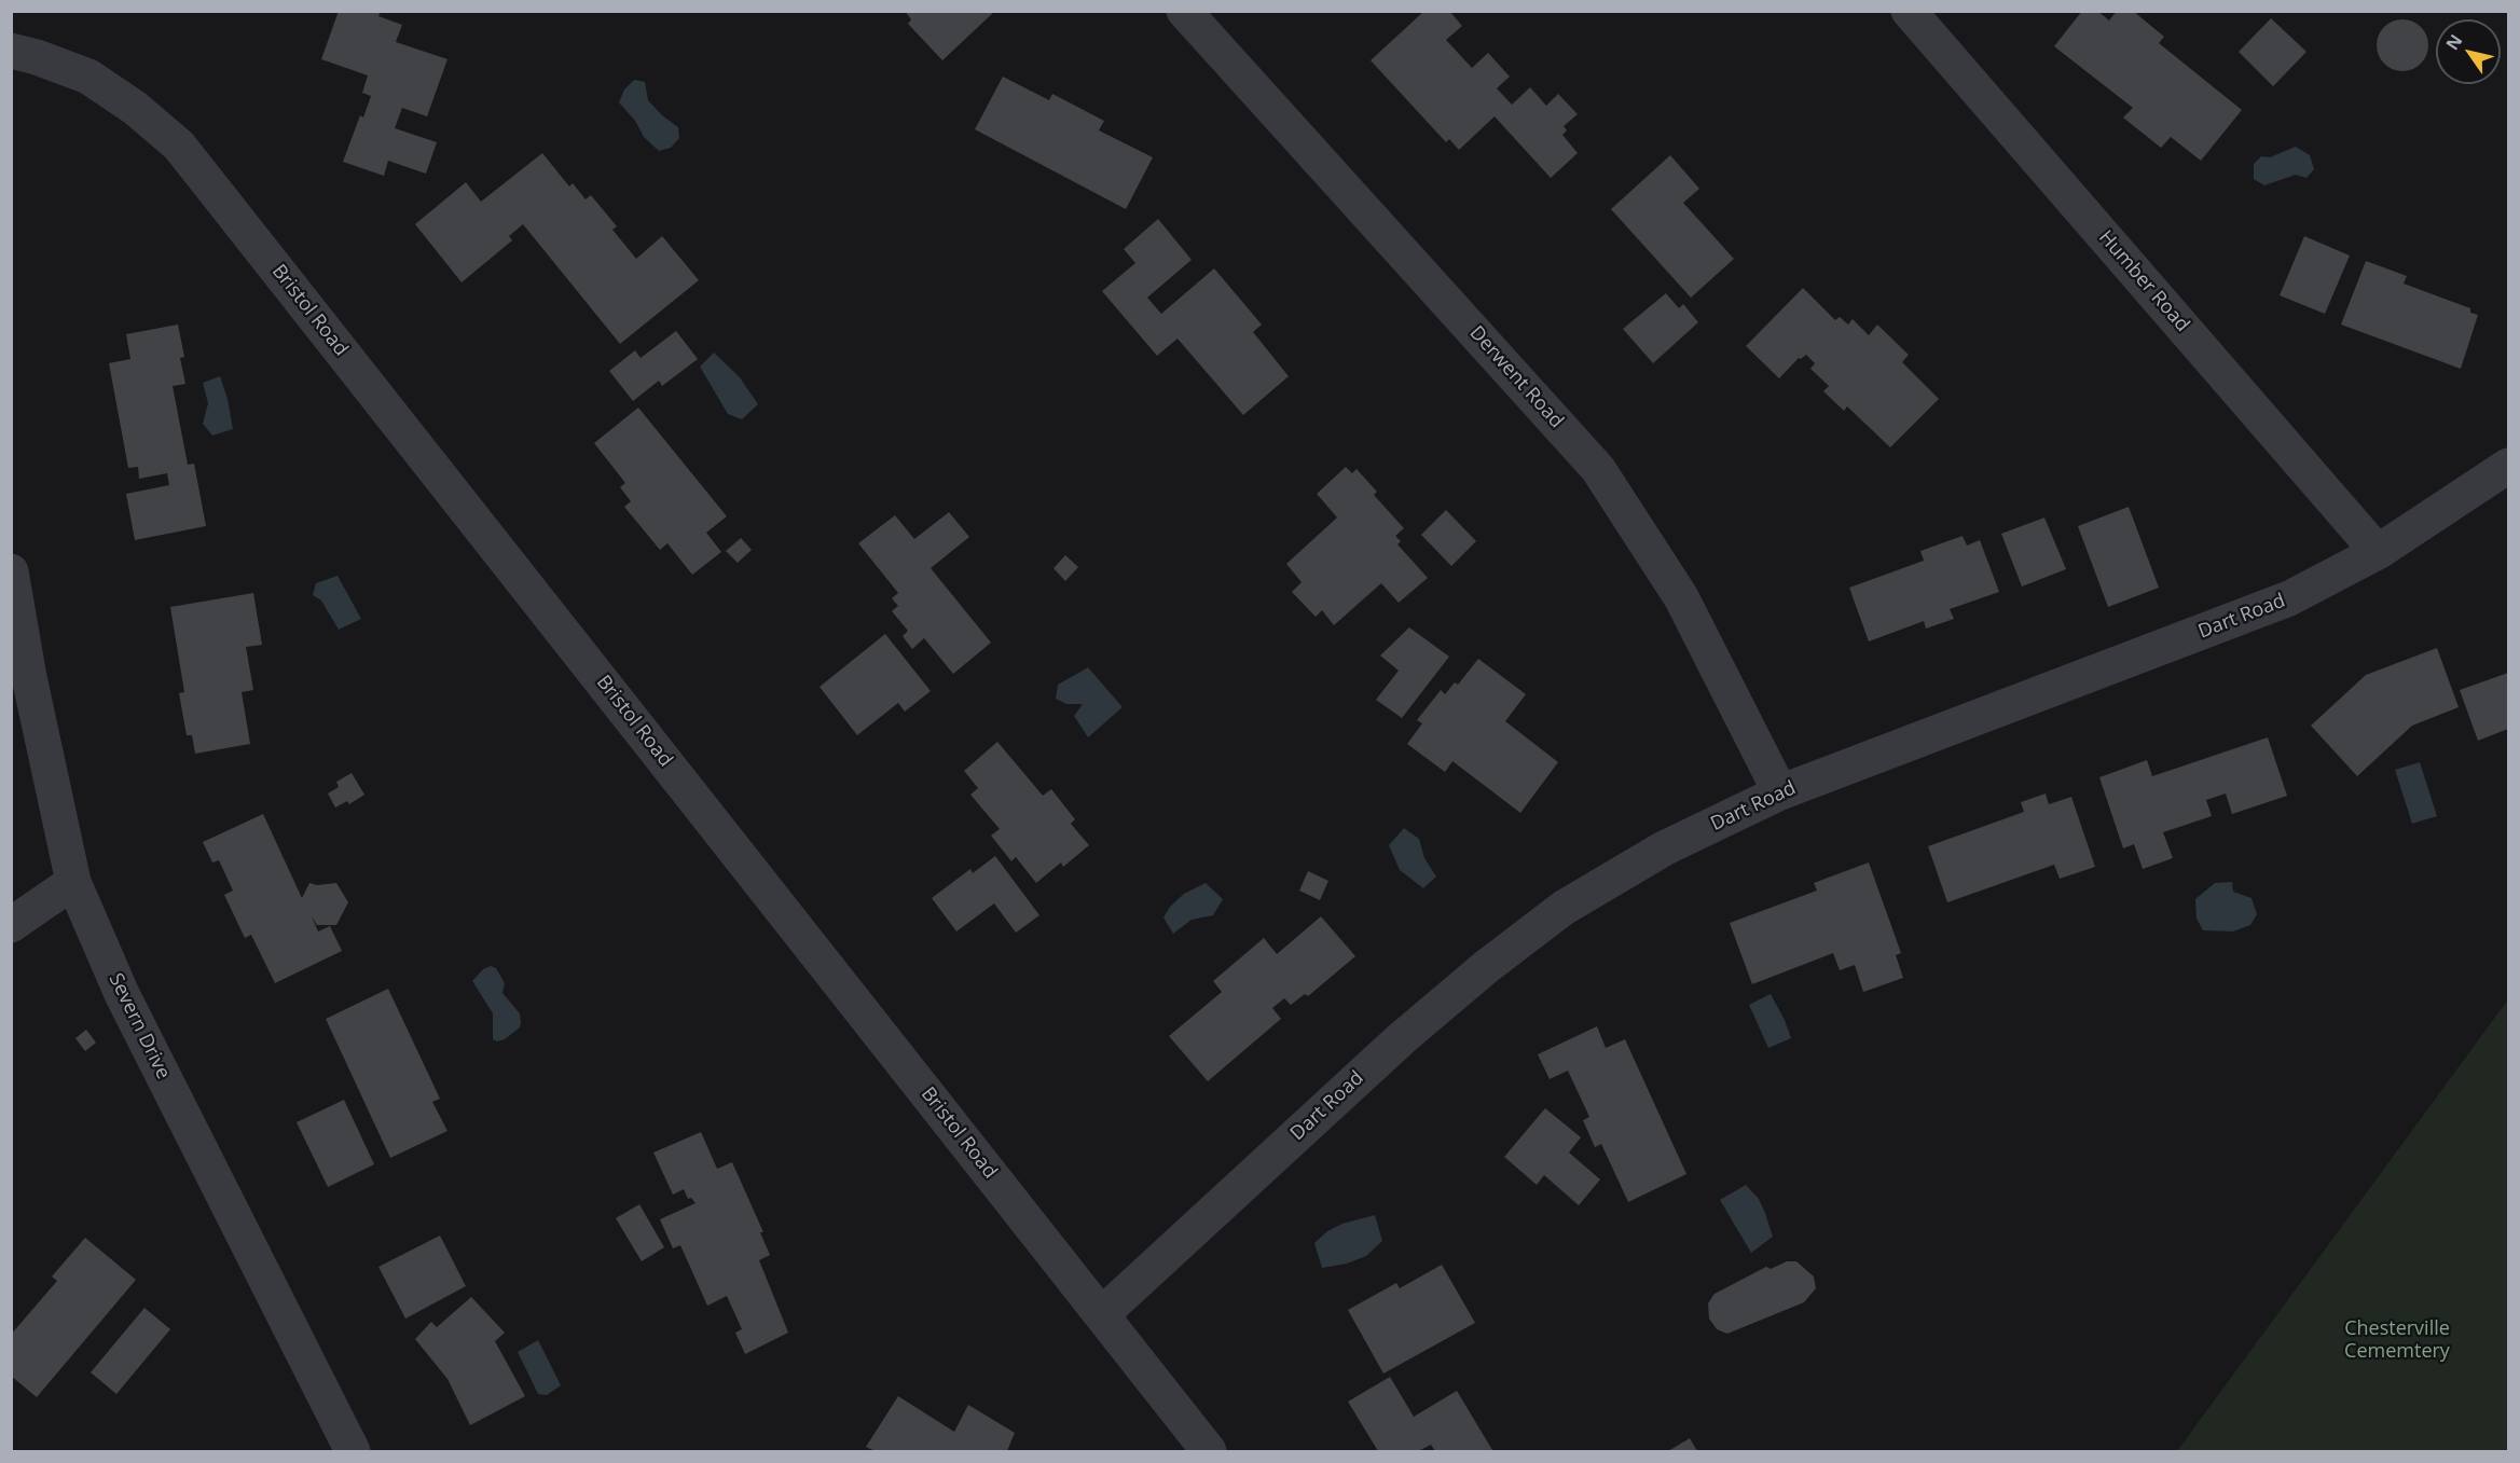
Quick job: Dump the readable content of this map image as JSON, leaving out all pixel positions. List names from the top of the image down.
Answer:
{
  "streets": {
    "street": [
      "Humber Road",
      "Bristol Road",
      "Derwent Road",
      "Dart Road",
      "Severn Drive"
    ]
  },
  "crossings": [
    ["Humber Road", "Dart Road"],
    ["Bristol Road", "Dart Road"],
    ["Derwent Road", "Dart Road"]
  ],
  "parks": ["Chesterville Cememtery"],
  "north": "top left"
}
